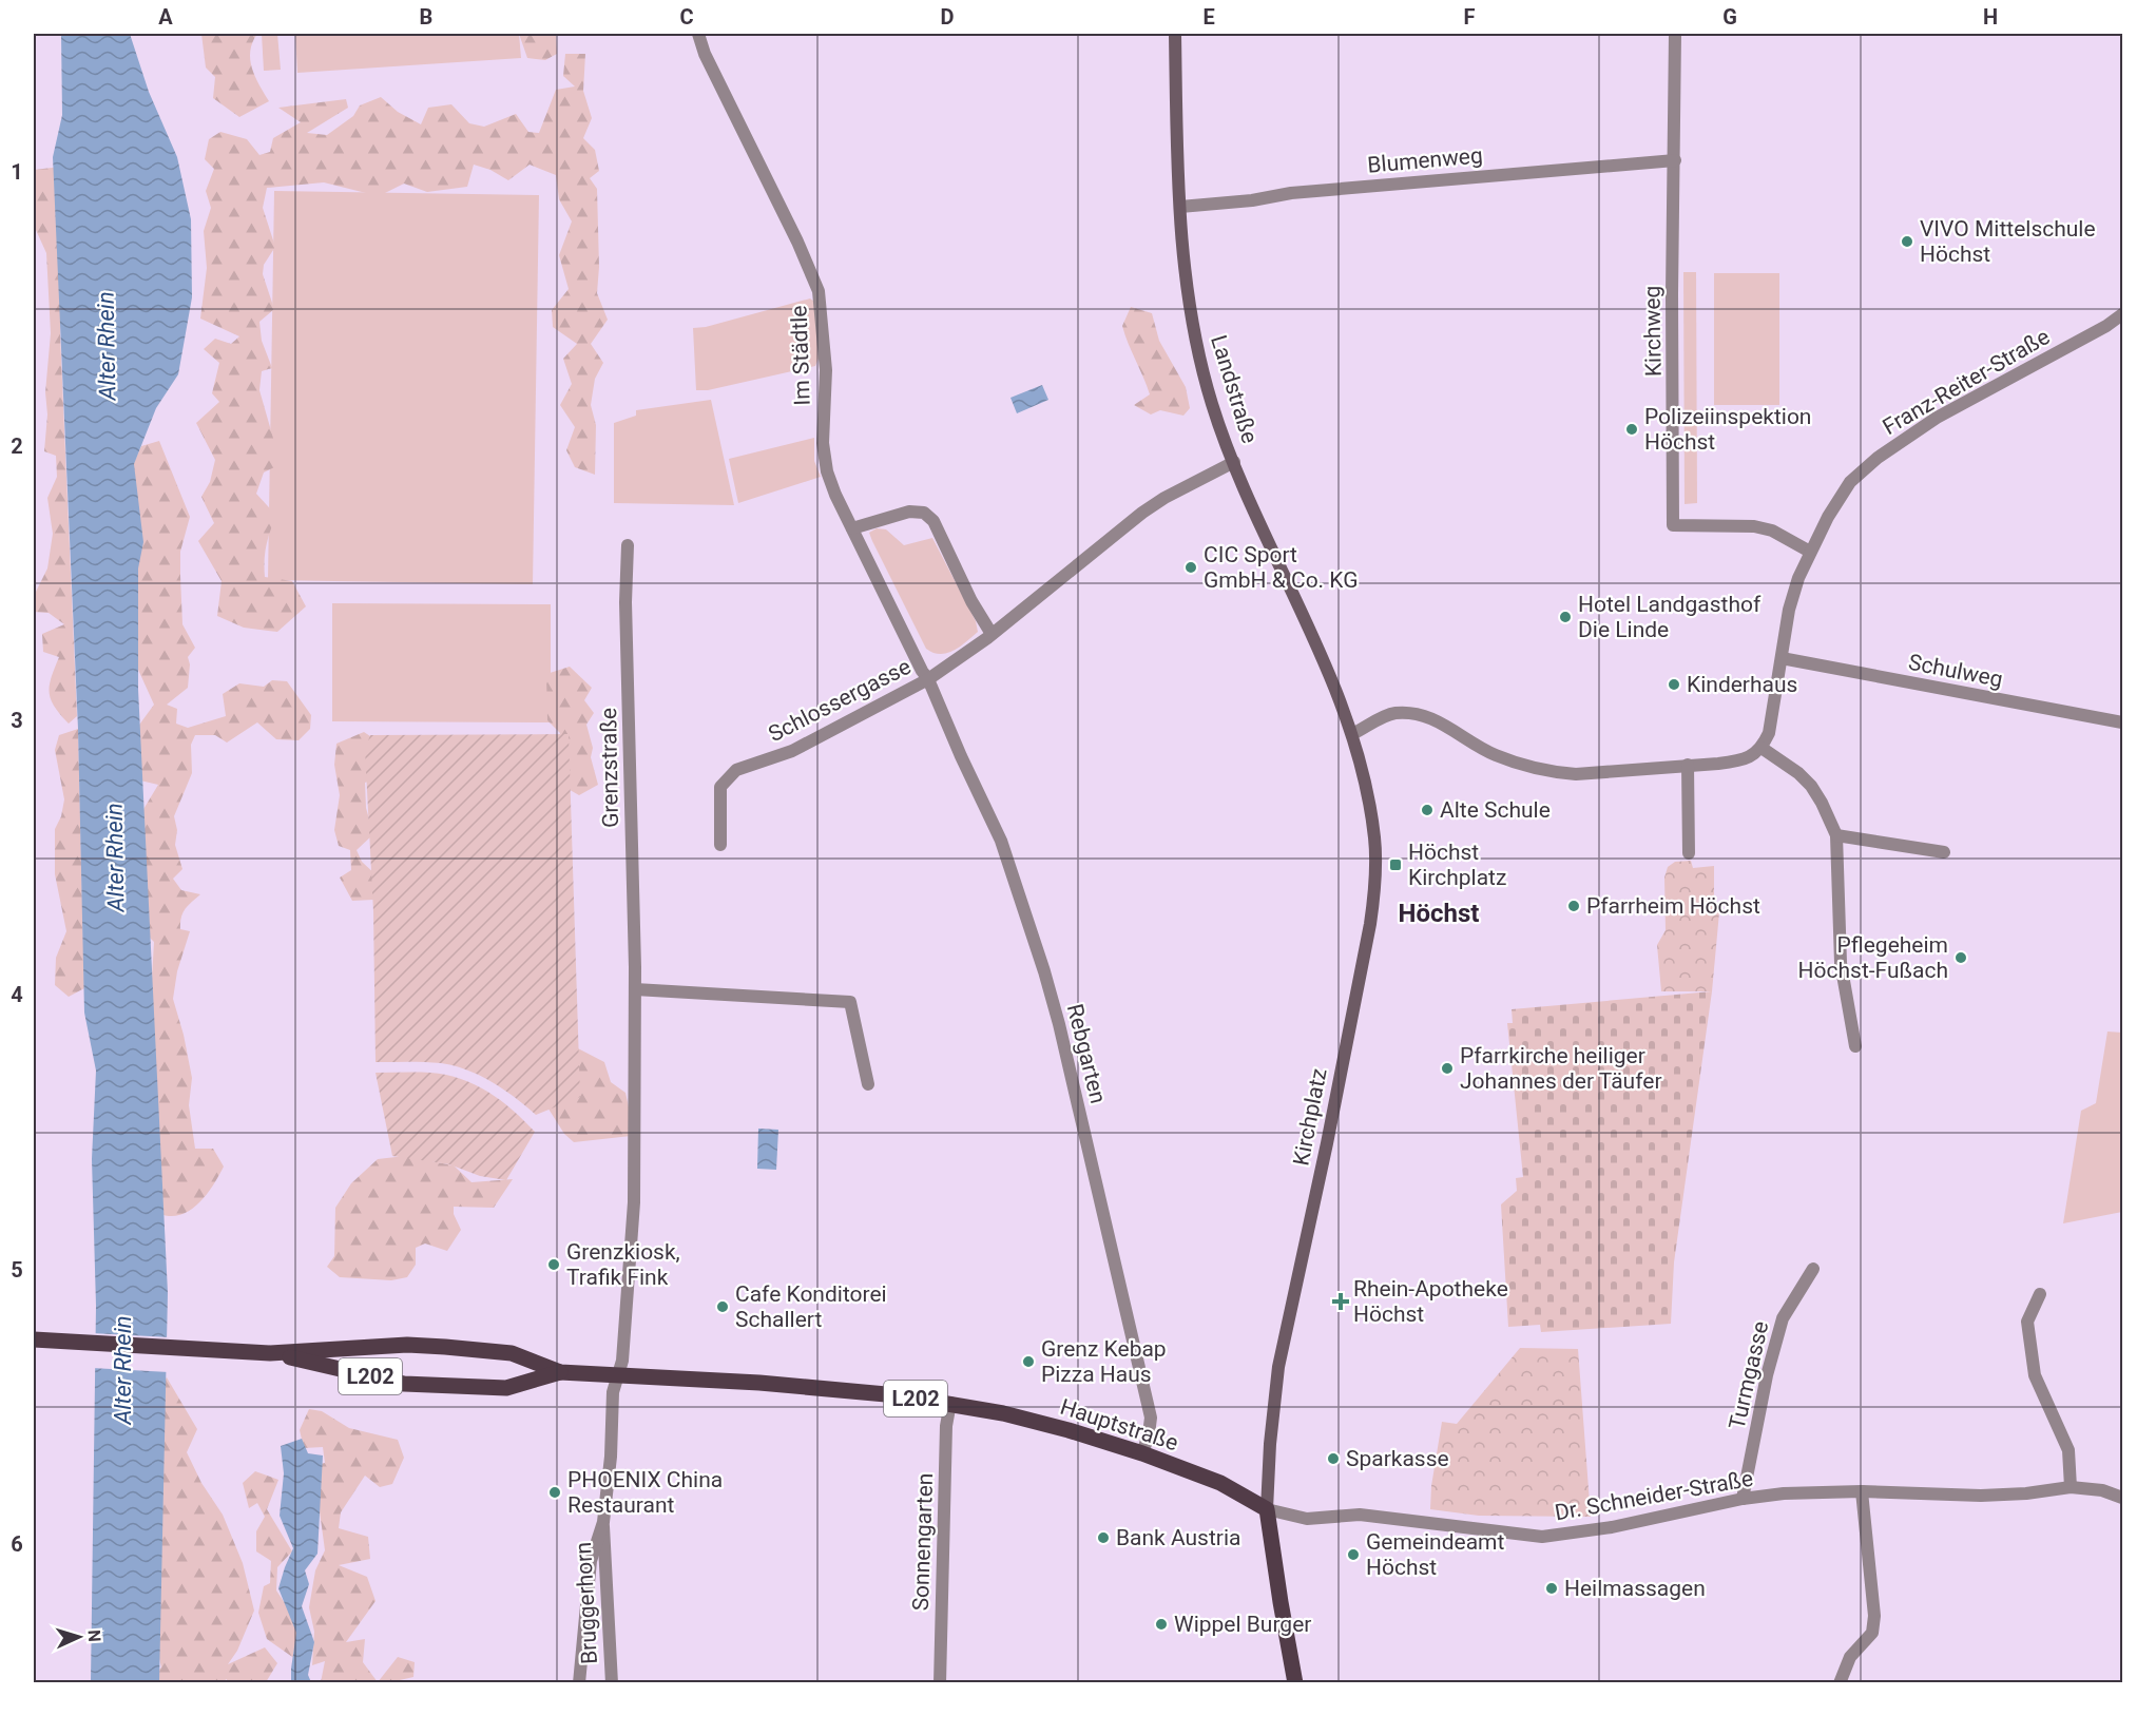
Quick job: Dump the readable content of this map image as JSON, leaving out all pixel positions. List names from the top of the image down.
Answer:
{
  "streets": {
    "main road": [
      "Landstraße",
      "Kirchplatz",
      "L202",
      "Hauptstraße"
    ],
    "street": [
      "Blumenweg",
      "Kirchweg",
      "Im Städtle",
      "Franz-Reiter-Straße",
      "Schulweg",
      "Schlossergasse",
      "Grenzstraße",
      "Rebgarten",
      "Turmgasse",
      "Dr. Schneider-Straße",
      "Sonnengarten",
      "Bruggerhorn"
    ]
  },
  "crossings": [
    ["Blumenweg", "Kirchweg"],
    ["Blumenweg", "Landstraße"],
    ["Kirchweg", "Franz-Reiter-Straße"],
    ["Im Städtle", "Schlossergasse"],
    ["Im Städtle", "Rebgarten"],
    ["Franz-Reiter-Straße", "Schulweg"],
    ["Landstraße", "Schlossergasse"],
    ["Landstraße", "Kirchplatz"],
    ["Schlossergasse", "Rebgarten"],
    ["Grenzstraße", "Hauptstraße"],
    ["Grenzstraße", "Bruggerhorn"],
    ["Rebgarten", "Hauptstraße"],
    ["Kirchplatz", "Hauptstraße"],
    ["Kirchplatz", "Dr. Schneider-Straße"],
    ["Turmgasse", "Dr. Schneider-Straße"],
    ["L202", "Hauptstraße"],
    ["Hauptstraße", "Dr. Schneider-Straße"],
    ["Hauptstraße", "Sonnengarten"]
  ],
  "districts": ["Höchst"],
  "water": ["Alter Rhein"],
  "places": {
    "other": [
      "VIVO Mittelschule Höchst",
      "Polizeiinspektion Höchst",
      "CIC Sport GmbH & Co. KG",
      "Hotel Landgasthof Die Linde",
      "Kinderhaus",
      "Alte Schule",
      "Pfarrheim Höchst",
      "Pflegeheim Höchst-Fußach",
      "Pfarrkirche heiliger Johannes der Täufer",
      "Grenzkiosk, Trafik Fink",
      "Cafe Konditorei Schallert",
      "Grenz Kebap Pizza Haus",
      "Sparkasse",
      "PHOENIX China Restaurant",
      "Bank Austria",
      "Gemeindeamt Höchst",
      "Heilmassagen",
      "Wippel Burger"
    ],
    "transit": ["Höchst Kirchplatz"],
    "health": ["Rhein-Apotheke Höchst"]
  },
  "north": "right",
  "grid": {
    "columns": [
      "A",
      "B",
      "C",
      "D",
      "E",
      "F",
      "G",
      "H"
    ],
    "rows": [
      "1",
      "2",
      "3",
      "4",
      "5",
      "6"
    ]
  }
}
